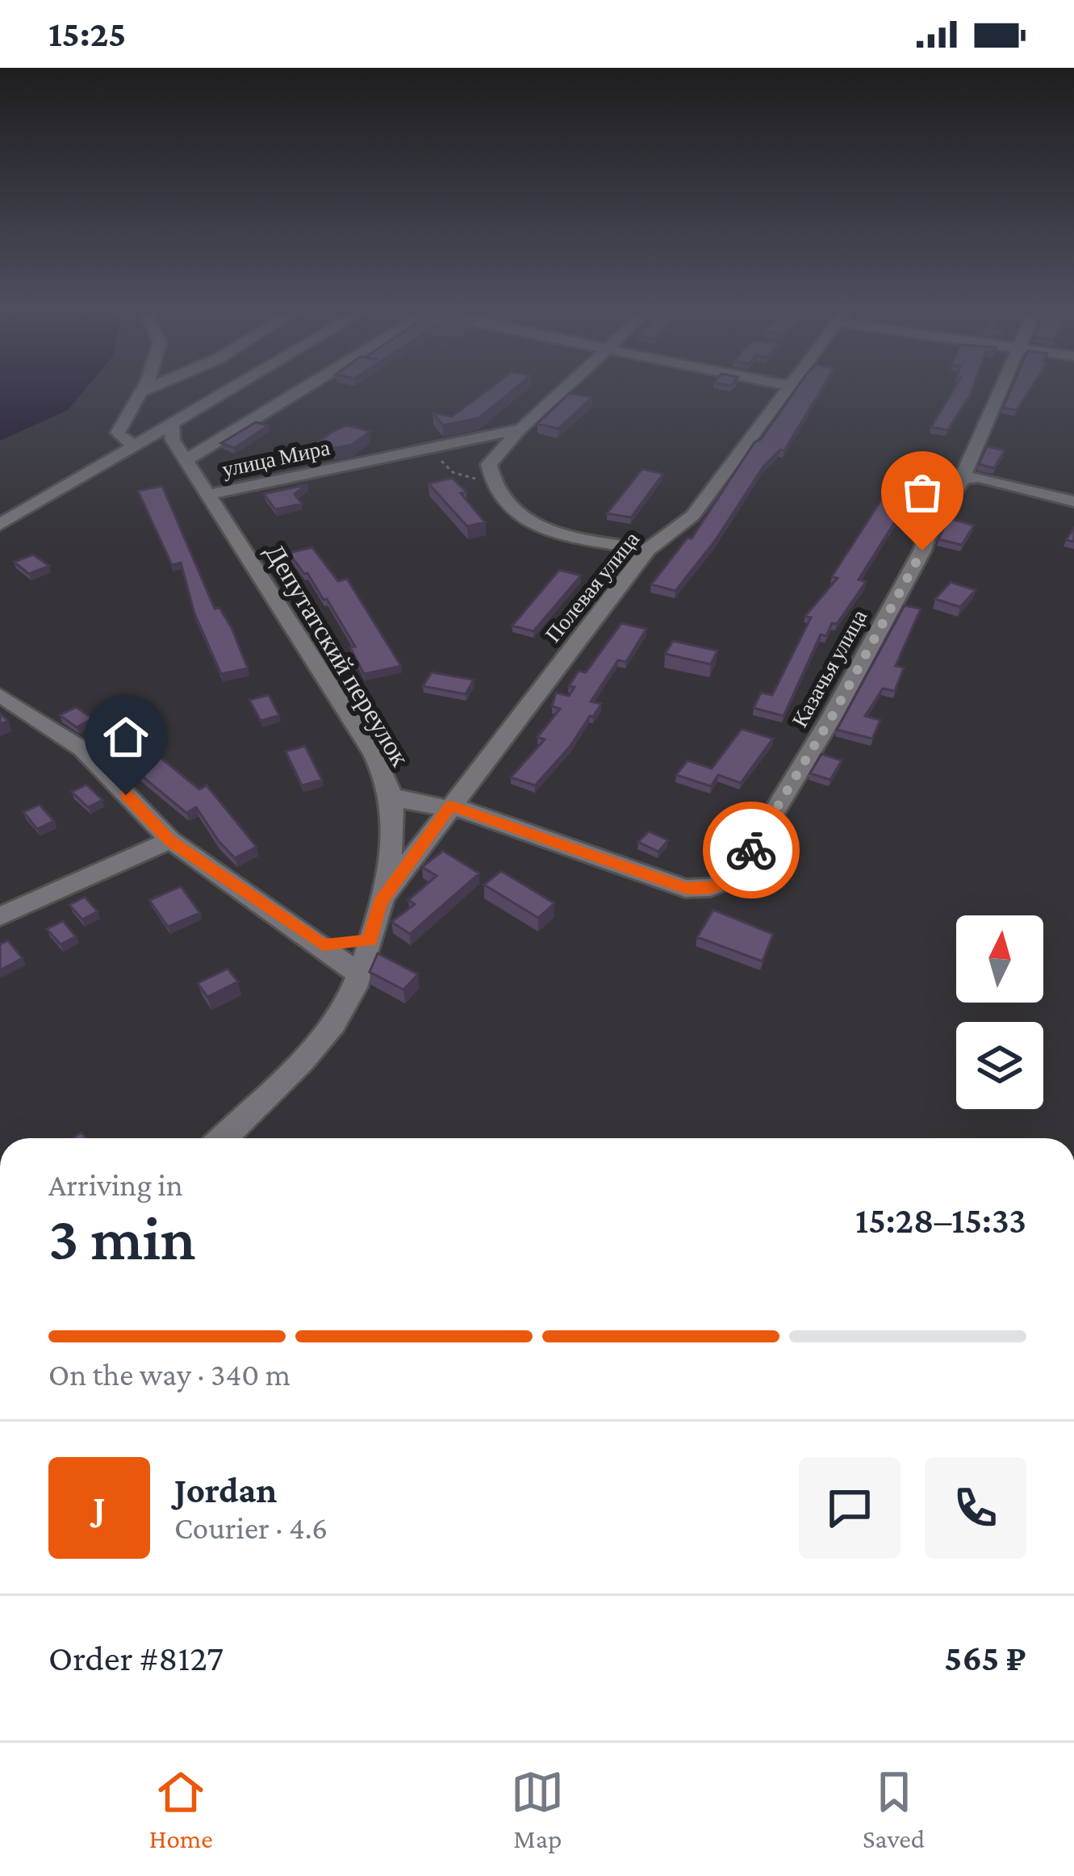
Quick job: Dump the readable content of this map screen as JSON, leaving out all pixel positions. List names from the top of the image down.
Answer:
{
  "streets": {
    "street": [
      "улица Мира",
      "Полевая улица",
      "Депутатский переулок",
      "Казачья улица"
    ]
  },
  "crossings": [
    ["улица Мира", "Депутатский переулок"],
    ["Полевая улица", "Депутатский переулок"],
    ["Полевая улица", "Казачья улица"]
  ],
  "north": "top",
  "page": {
    "status": "15:25",
    "heading": ["3 min", "Arriving in", "15:28–15:33"],
    "panel": [
      "Jordan",
      "Courier · 4.6",
      "Order #8127",
      "565 ₽"
    ],
    "bar": "On the way · 340 m",
    "round": "J",
    "tabs": ["Home", "Map", "Saved"]
  }
}
